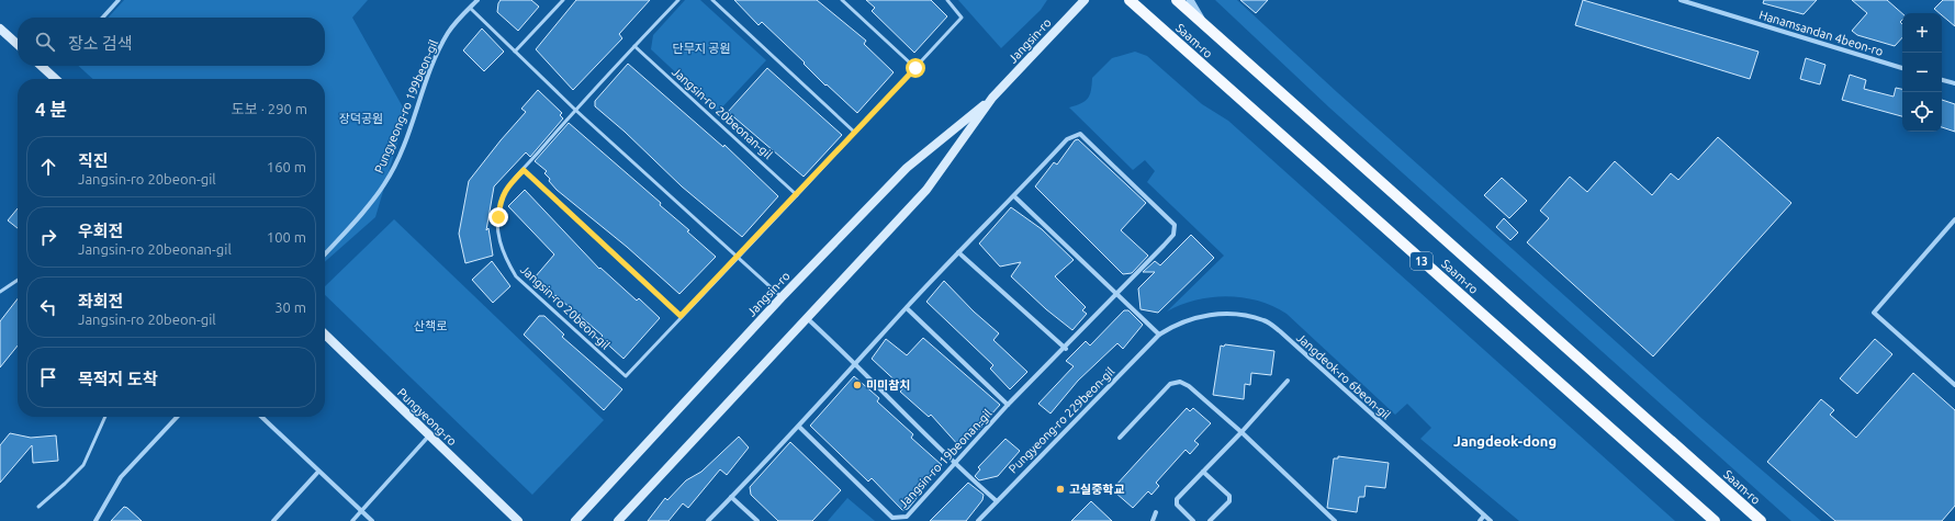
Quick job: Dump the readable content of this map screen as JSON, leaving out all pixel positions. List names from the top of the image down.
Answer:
{
  "streets": {
    "main road": [
      "Jangsin-ro",
      "Saam-ro",
      "13",
      "Pungyeong-ro"
    ],
    "street": [
      "Hanamsandan 4beon-ro",
      "Pungyeong-ro 199beon-gil",
      "Jangdeok-ro 6beon-gil",
      "Pungyeong-ro 229beon-gil",
      "Jangsin-ro 19beonan-gil"
    ],
    "lane": ["Jangsin-ro 20beonan-gil", "Jangsin-ro 20beon-gil"]
  },
  "crossings": [
    ["Jangsin-ro 20beonan-gil", "Jangsin-ro 20beon-gil"],
    ["Jangdeok-ro 6beon-gil", "Pungyeong-ro 229beon-gil"]
  ],
  "districts": ["Jangdeok-dong"],
  "parks": ["단무지 공원", "장덕공원", "산책로"],
  "places": ["미미참치", "고실중학교"],
  "page": {
    "map_buttons": ["+", "−"],
    "search": "장소 검색",
    "heading": ["4 분", "도보 · 290 m"],
    "list": [
      ["직진", "Jangsin-ro 20beon-gil", "160 m"],
      ["우회전", "Jangsin-ro 20beonan-gil", "100 m"],
      ["좌회전", "Jangsin-ro 20beon-gil", "30 m"],
      "목적지 도착"
    ]
  }
}
